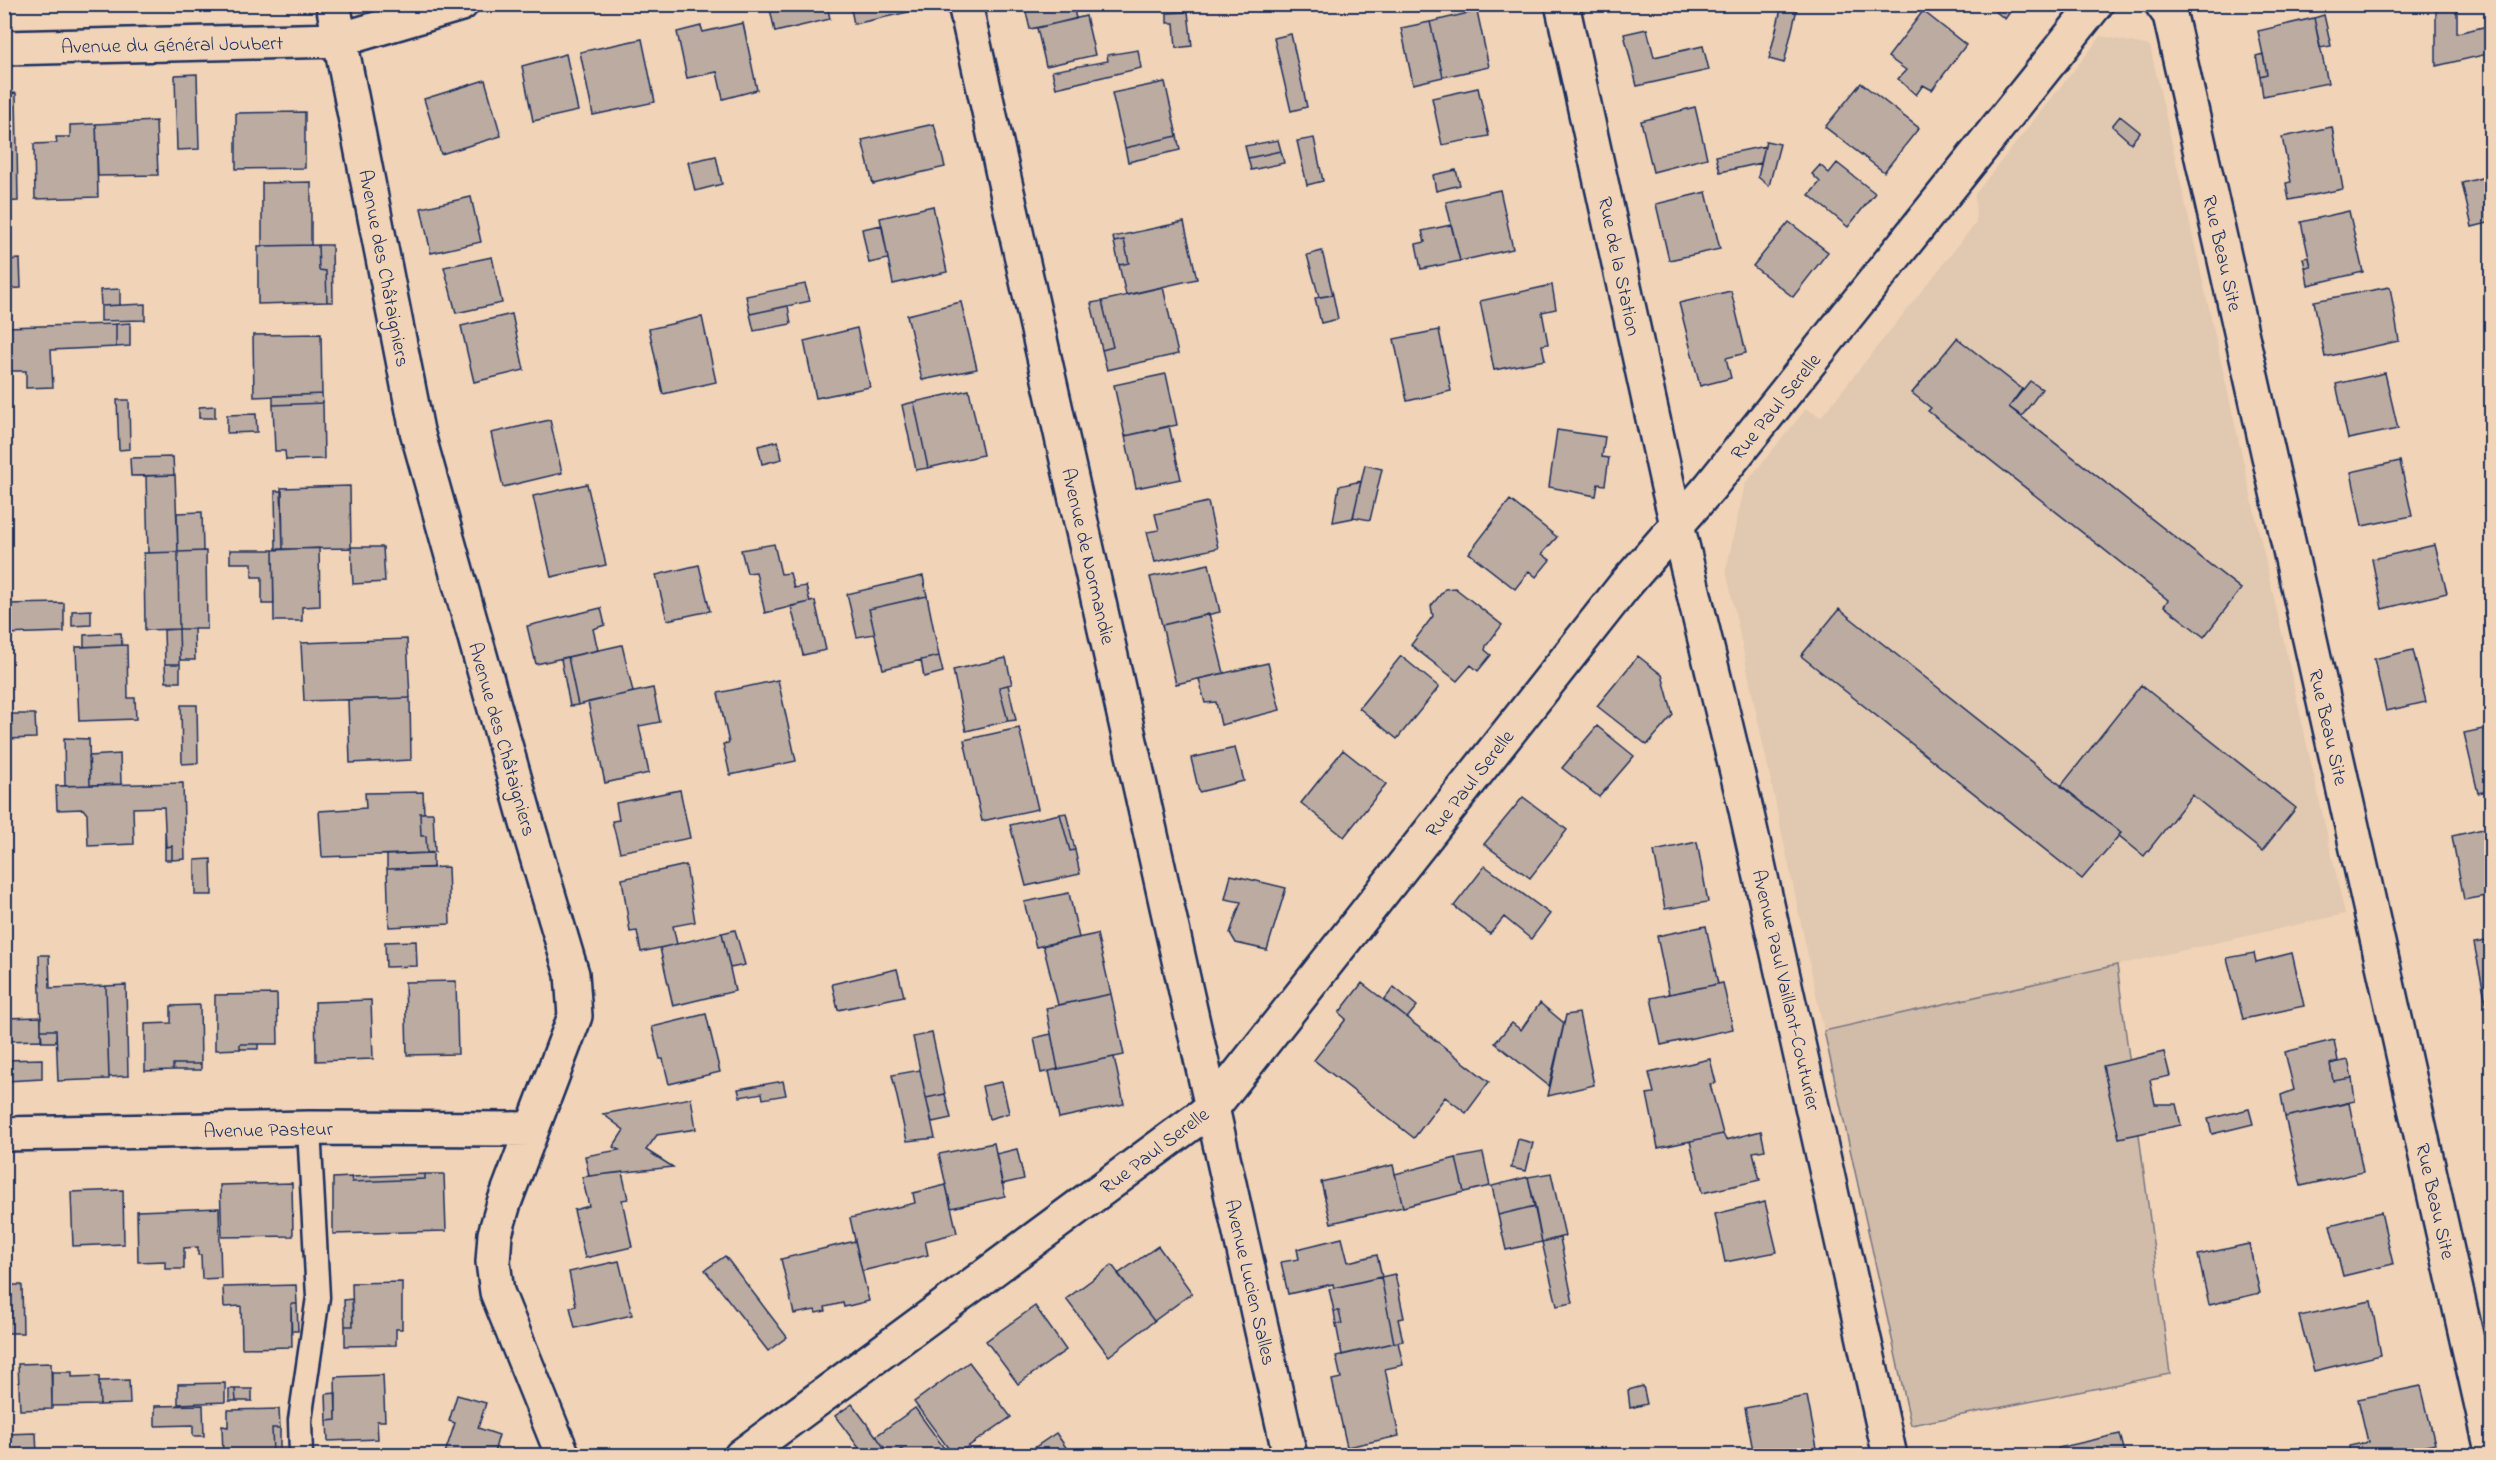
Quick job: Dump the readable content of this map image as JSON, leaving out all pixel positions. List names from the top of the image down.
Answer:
{
  "streets": {
    "street": [
      "Avenue du Général Joubert",
      "Rue Beau Site",
      "Rue de la Station",
      "Avenue des Châtaigniers",
      "Rue Paul Serelle",
      "Avenue de Normandie",
      "Avenue Paul Vaillant-Couturier",
      "Avenue Pasteur",
      "Avenue Lucien Salles"
    ]
  },
  "crossings": [
    ["Avenue du Général Joubert", "Avenue des Châtaigniers"],
    ["Rue de la Station", "Rue Paul Serelle"],
    ["Rue de la Station", "Avenue Paul Vaillant-Couturier"],
    ["Avenue des Châtaigniers", "Avenue Pasteur"],
    ["Rue Paul Serelle", "Avenue de Normandie"],
    ["Rue Paul Serelle", "Avenue Paul Vaillant-Couturier"],
    ["Rue Paul Serelle", "Avenue Lucien Salles"],
    ["Avenue de Normandie", "Avenue Lucien Salles"]
  ]
}
